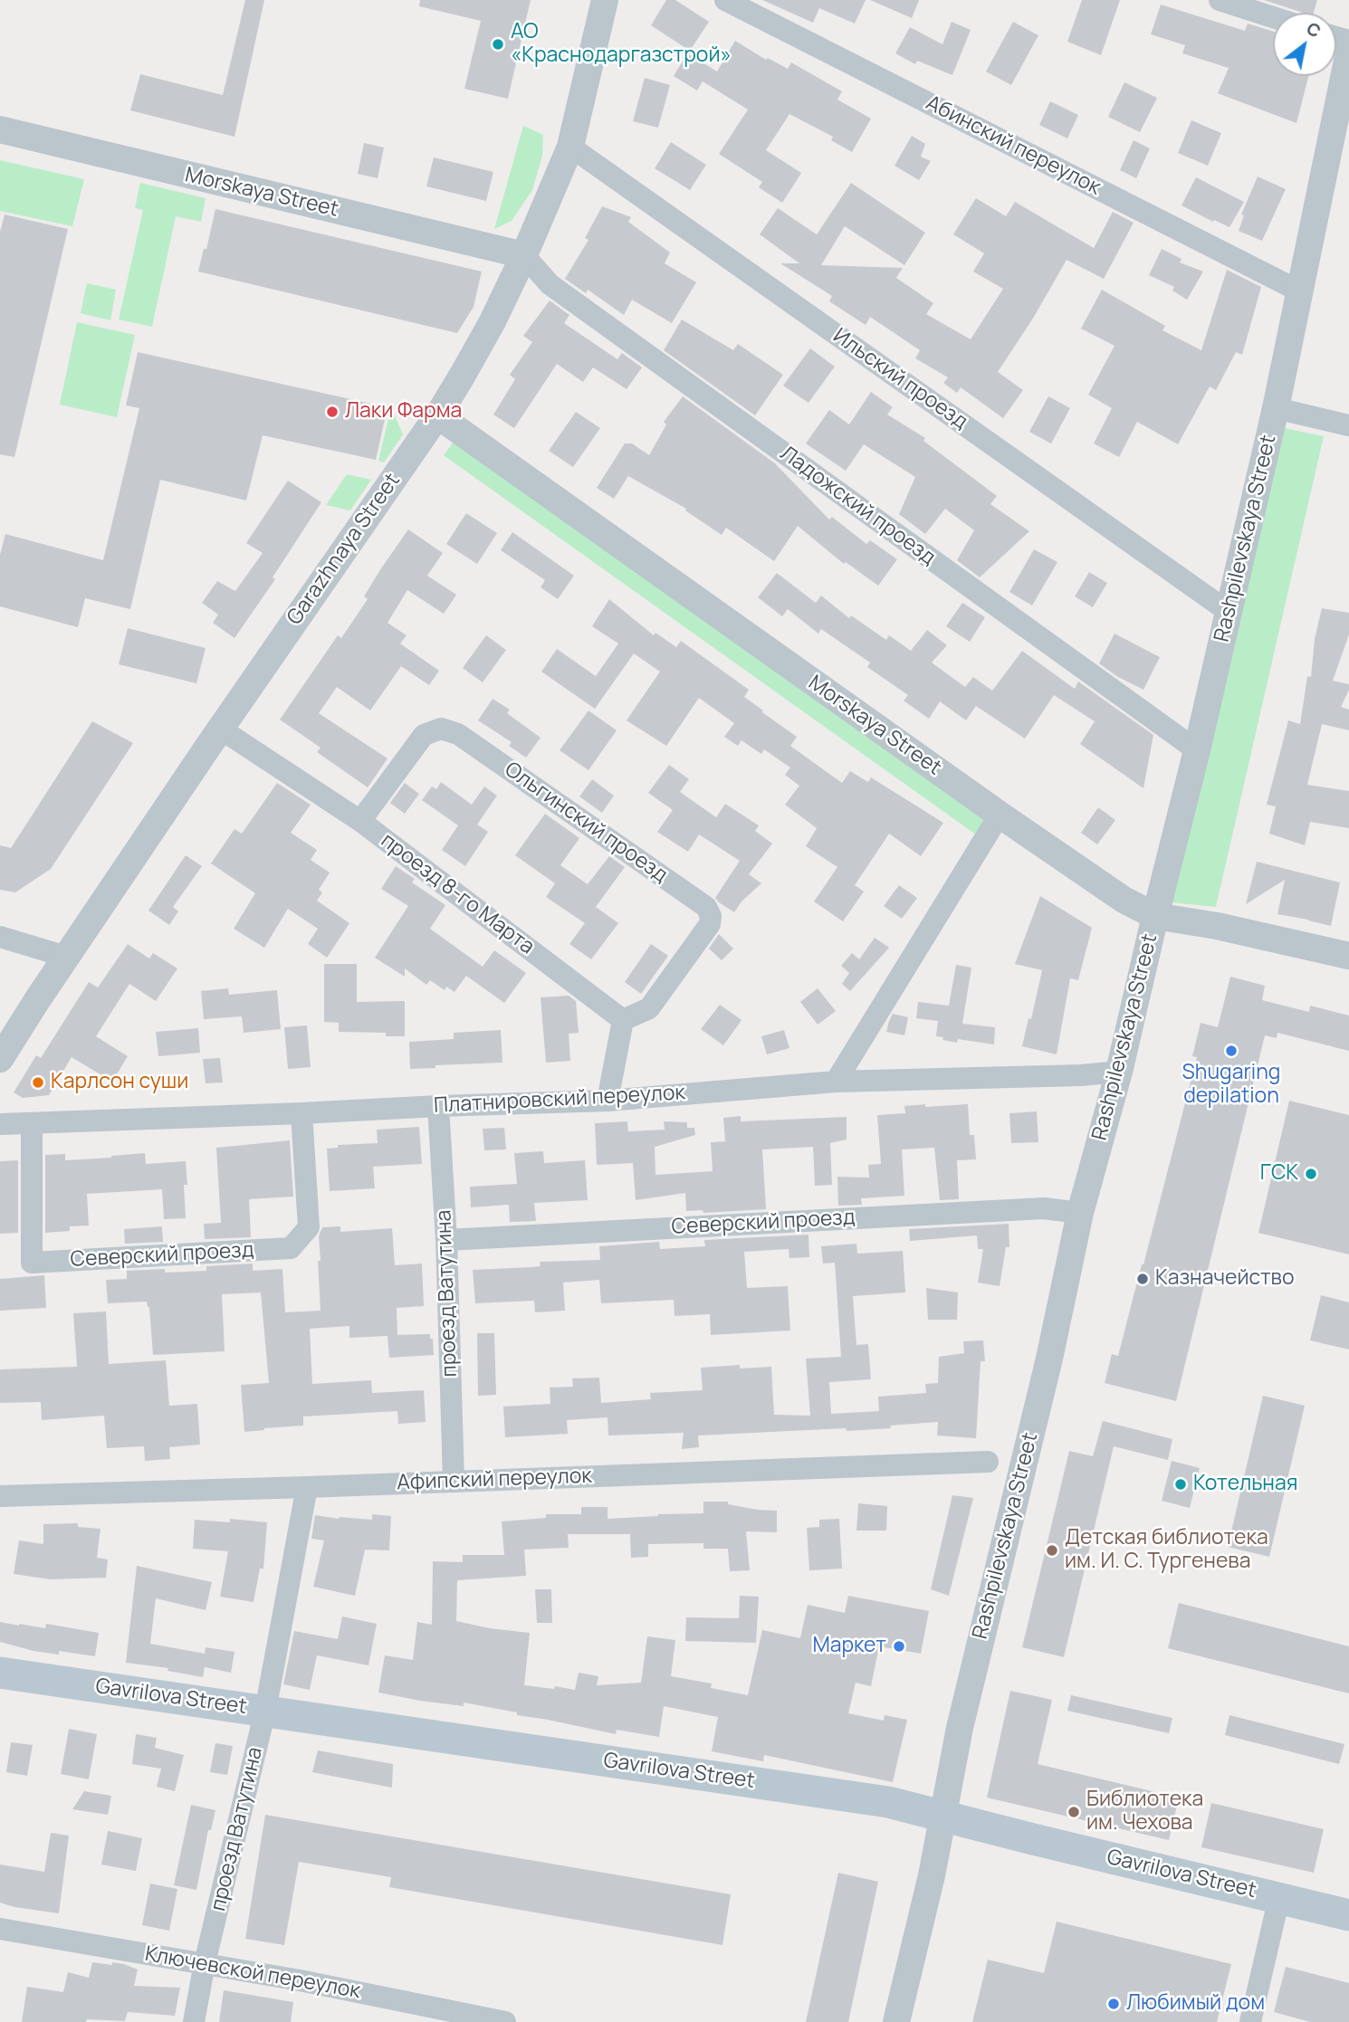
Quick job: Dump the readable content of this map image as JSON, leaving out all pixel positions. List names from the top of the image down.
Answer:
{
  "streets": {
    "main road": ["Gavrilova Street"],
    "street": [
      "Абинский переулок",
      "Morskaya Street",
      "Ильский проезд",
      "Ладожский проезд",
      "Rashpilevskaya Street",
      "Garazhnaya Street",
      "Ольгинский проезд",
      "проезд 8-го Марта",
      "Платнировский переулок",
      "Северский проезд",
      "проезд Ватутина",
      "Афипский переулок",
      "Ключевской переулок"
    ]
  },
  "crossings": [
    ["Абинский переулок", "Rashpilevskaya Street"],
    ["Morskaya Street", "Ладожский проезд"],
    ["Morskaya Street", "Rashpilevskaya Street"],
    ["Morskaya Street", "Garazhnaya Street"],
    ["Ильский проезд", "Rashpilevskaya Street"],
    ["Ильский проезд", "Garazhnaya Street"],
    ["Ладожский проезд", "Rashpilevskaya Street"],
    ["Ладожский проезд", "Garazhnaya Street"],
    ["Rashpilevskaya Street", "Платнировский переулок"],
    ["Rashpilevskaya Street", "Северский проезд"],
    ["Rashpilevskaya Street", "Gavrilova Street"],
    ["Garazhnaya Street", "проезд 8-го Марта"],
    ["Ольгинский проезд", "проезд 8-го Марта"],
    ["Платнировский переулок", "Северский проезд"],
    ["Платнировский переулок", "проезд Ватутина"],
    ["Северский проезд", "проезд Ватутина"],
    ["проезд Ватутина", "Афипский переулок"],
    ["проезд Ватутина", "Gavrilova Street"],
    ["проезд Ватутина", "Ключевской переулок"]
  ],
  "places": [
    "АО «Краснодаргазстрой»",
    "Лаки Фарма",
    "Shugaring depilation",
    "Карлсон суши",
    "ГСК",
    "Казначейство",
    "Котельная",
    "Детская библиотека им. И. С. Тургенева",
    "Маркет",
    "Библиотека им. Чехова",
    "Любимый дом"
  ],
  "north": "top right"
}
